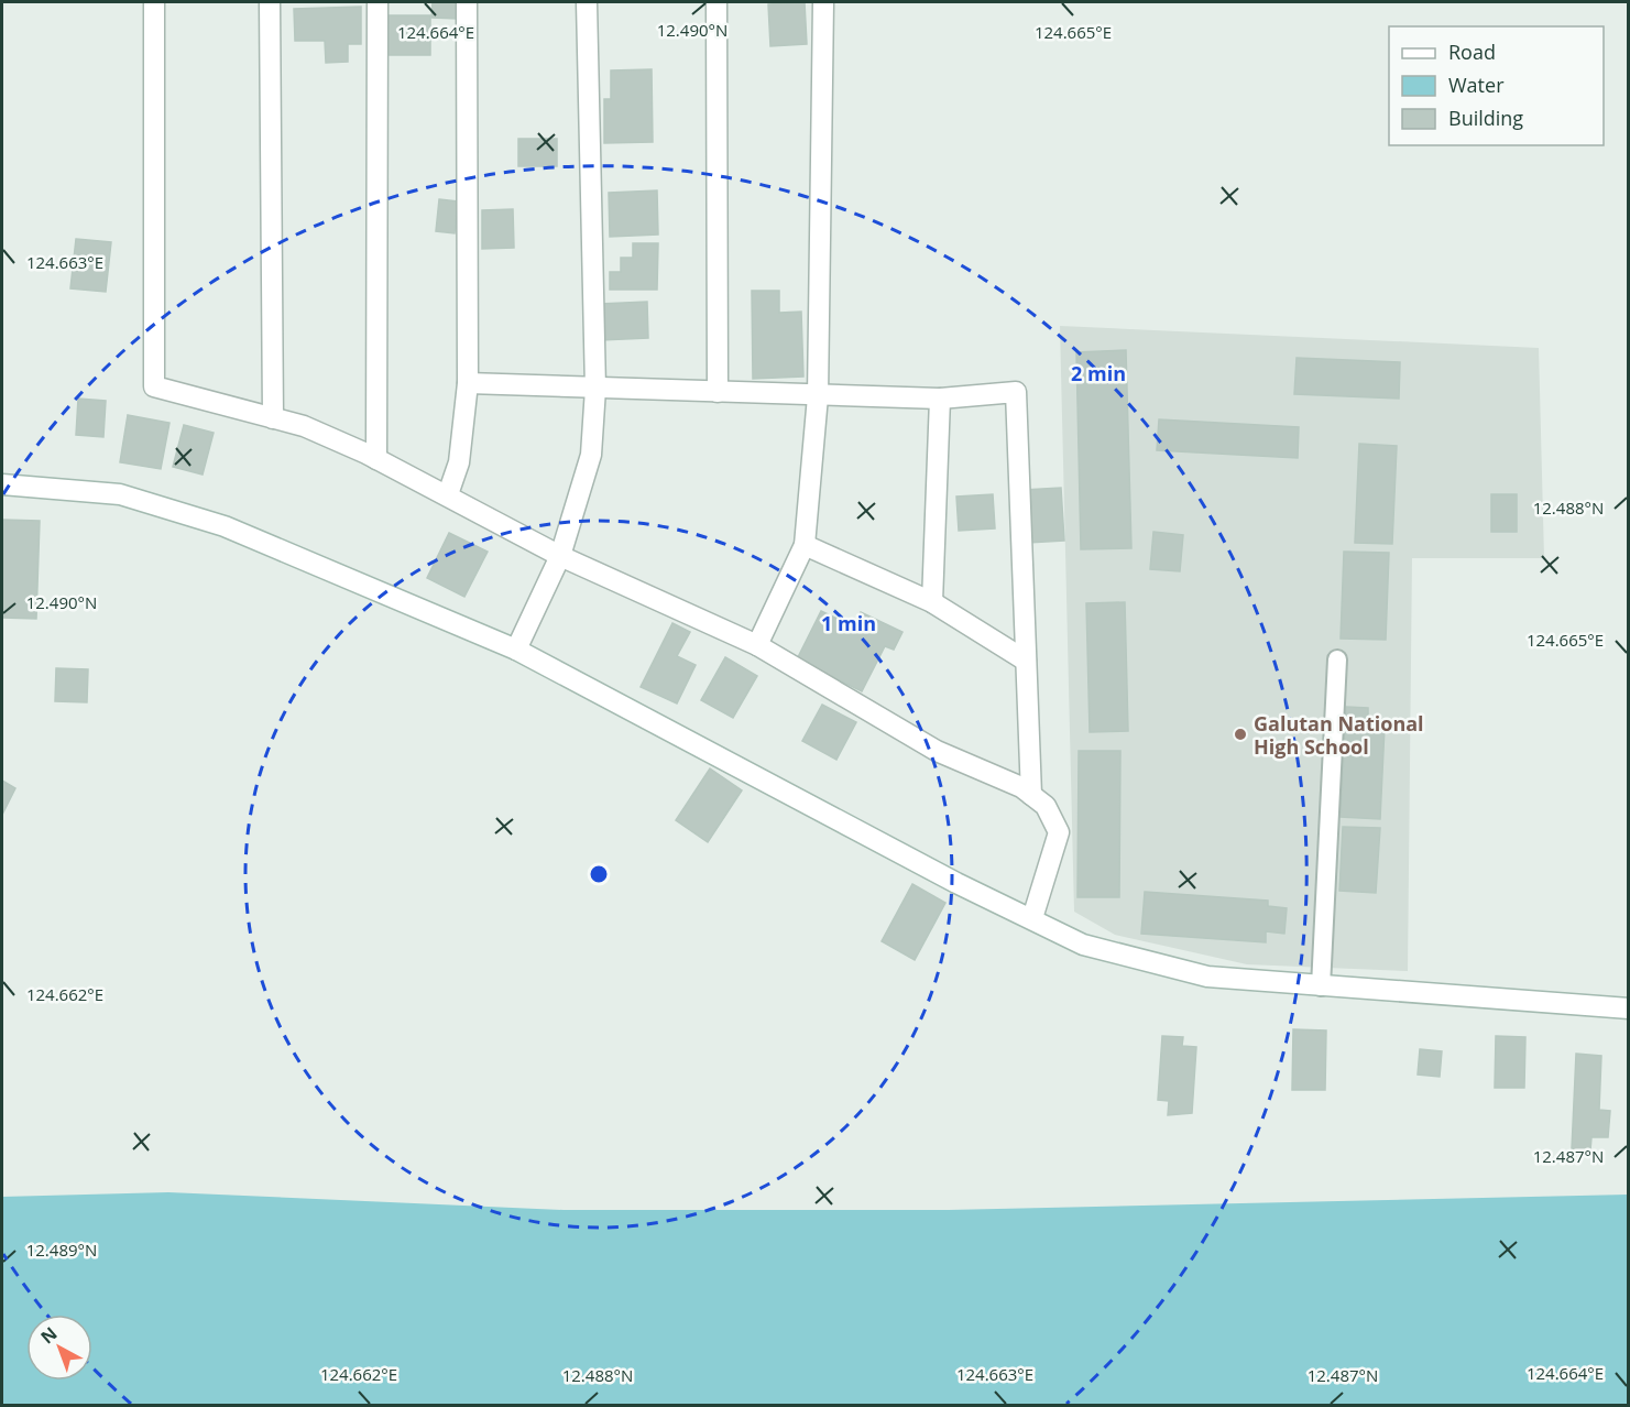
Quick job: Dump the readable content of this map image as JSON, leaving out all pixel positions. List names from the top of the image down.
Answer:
{
  "places": ["Galutan National High School"],
  "legend": ["Road", "Water", "Building"],
  "north": "top left",
  "coordinates": [
    "12.490°N",
    "124.665°E",
    "124.664°E",
    "124.663°E",
    "12.488°N",
    "124.662°E",
    "12.487°N",
    "12.489°N"
  ],
  "rings": ["2 min", "1 min"]
}
